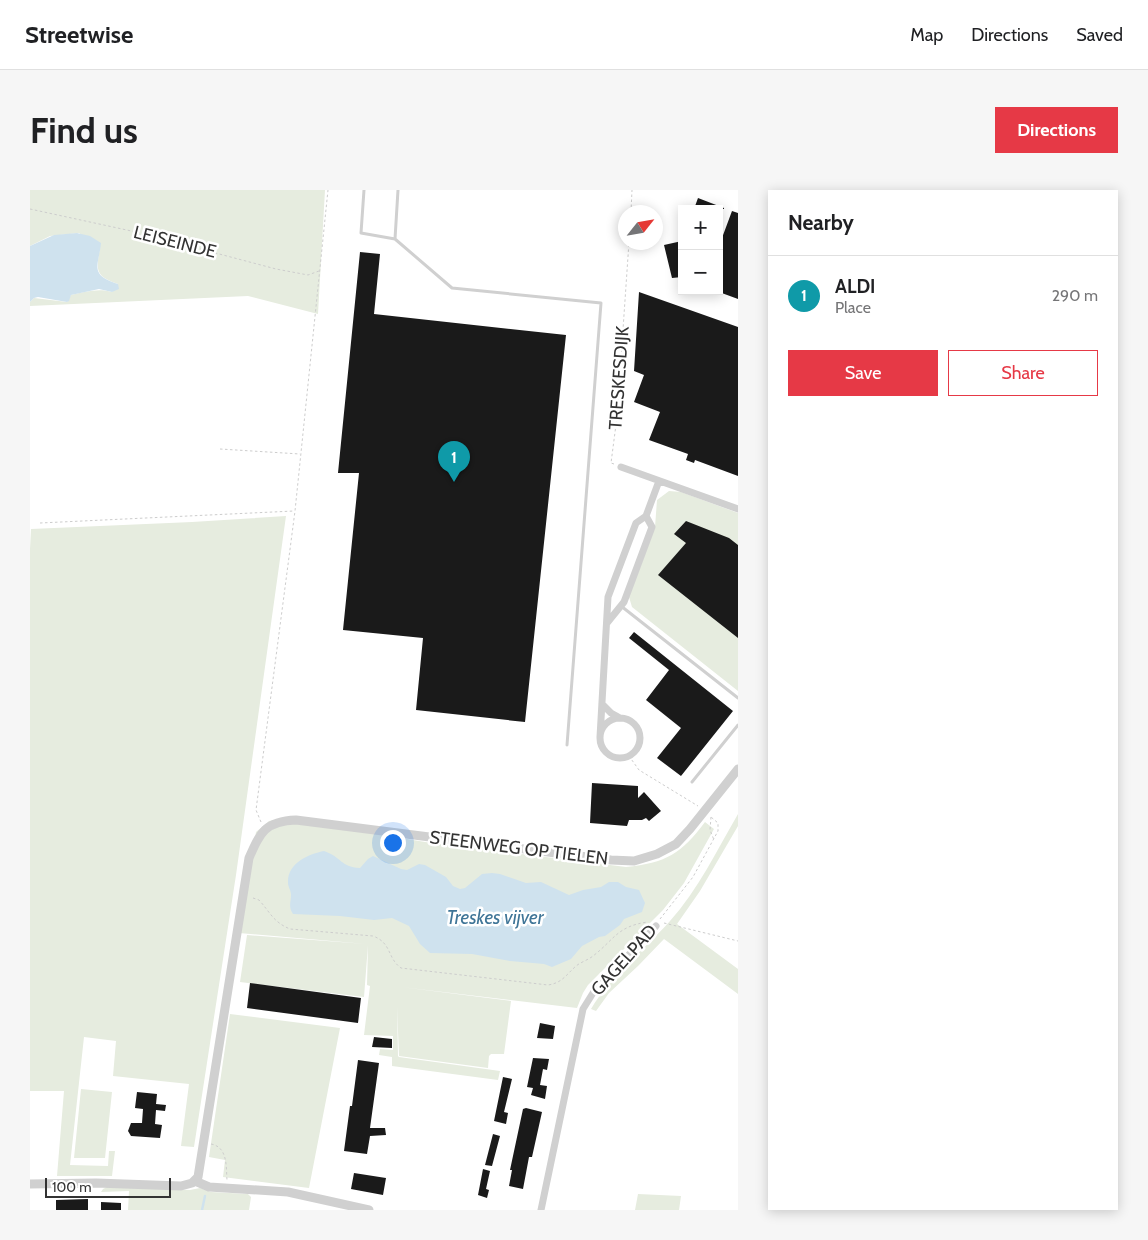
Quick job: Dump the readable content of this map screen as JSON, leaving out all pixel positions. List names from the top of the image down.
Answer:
{
  "streets": {
    "street": ["STEENWEG OP TIELEN", "GAGELPAD"],
    "path": ["LEISEINDE", "TRESKESDIJK"]
  },
  "water": ["Treskes vijver"],
  "scale_bar": "100 m",
  "north": "top right",
  "page": {
    "header": "Streetwise",
    "nav": ["Map", "Directions", "Saved"],
    "buttons": [
      "Directions",
      ["Save", "Share"]
    ],
    "title": "Find us",
    "heading": "Nearby",
    "map_buttons": ["+", "−"],
    "list": [
      {
        "mark": "1",
        "name": "ALDI",
        "note": "Place",
        "value": "290 m"
      }
    ],
    "pins": "1",
    "scale": "100 m"
  }
}
